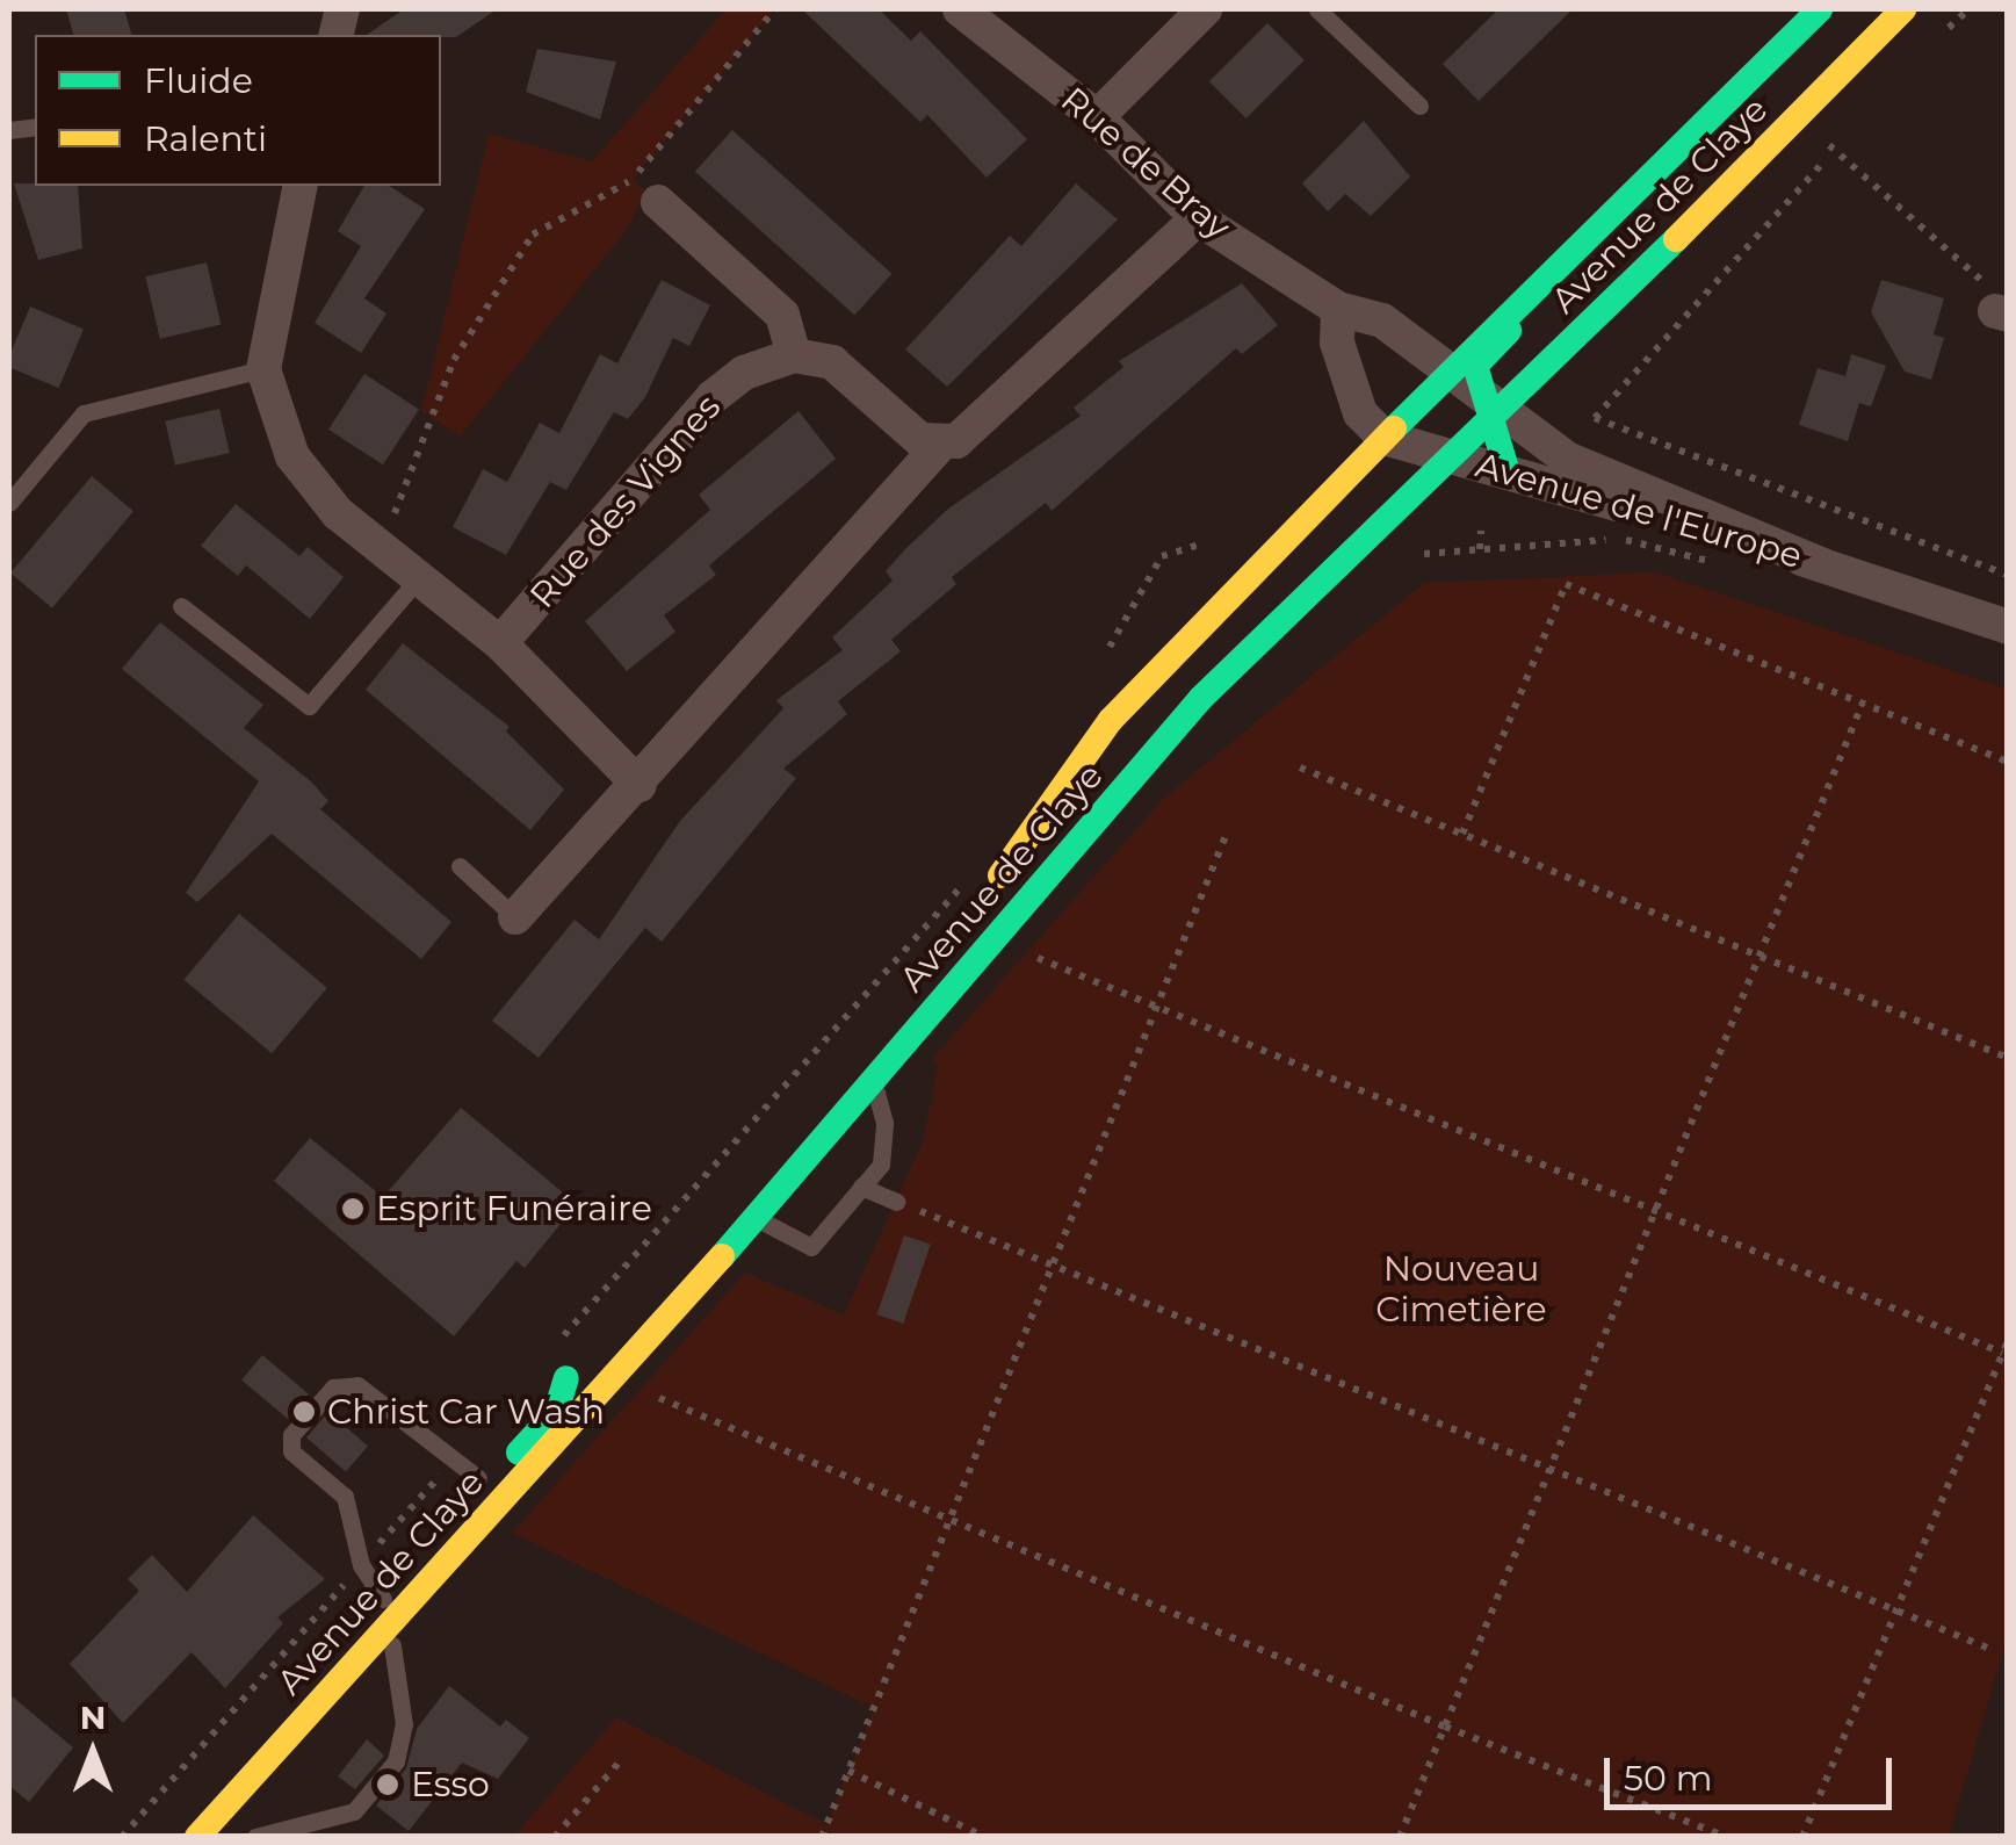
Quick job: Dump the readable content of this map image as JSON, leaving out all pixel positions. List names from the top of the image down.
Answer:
{
  "streets": {
    "main road": ["Avenue de Claye"],
    "street": ["Rue de Bray", "Rue des Vignes", "Avenue de l'Europe"]
  },
  "crossings": [
    ["Rue de Bray", "Avenue de Claye"],
    ["Rue de Bray", "Avenue de l'Europe"],
    ["Avenue de Claye", "Avenue de l'Europe"]
  ],
  "parks": ["Nouveau Cimetière"],
  "places": ["Esprit Funéraire", "Christ Car Wash", "Esso"],
  "legend": ["Fluide", "Ralenti"],
  "scale_bar": "50 m",
  "north": "top"
}
